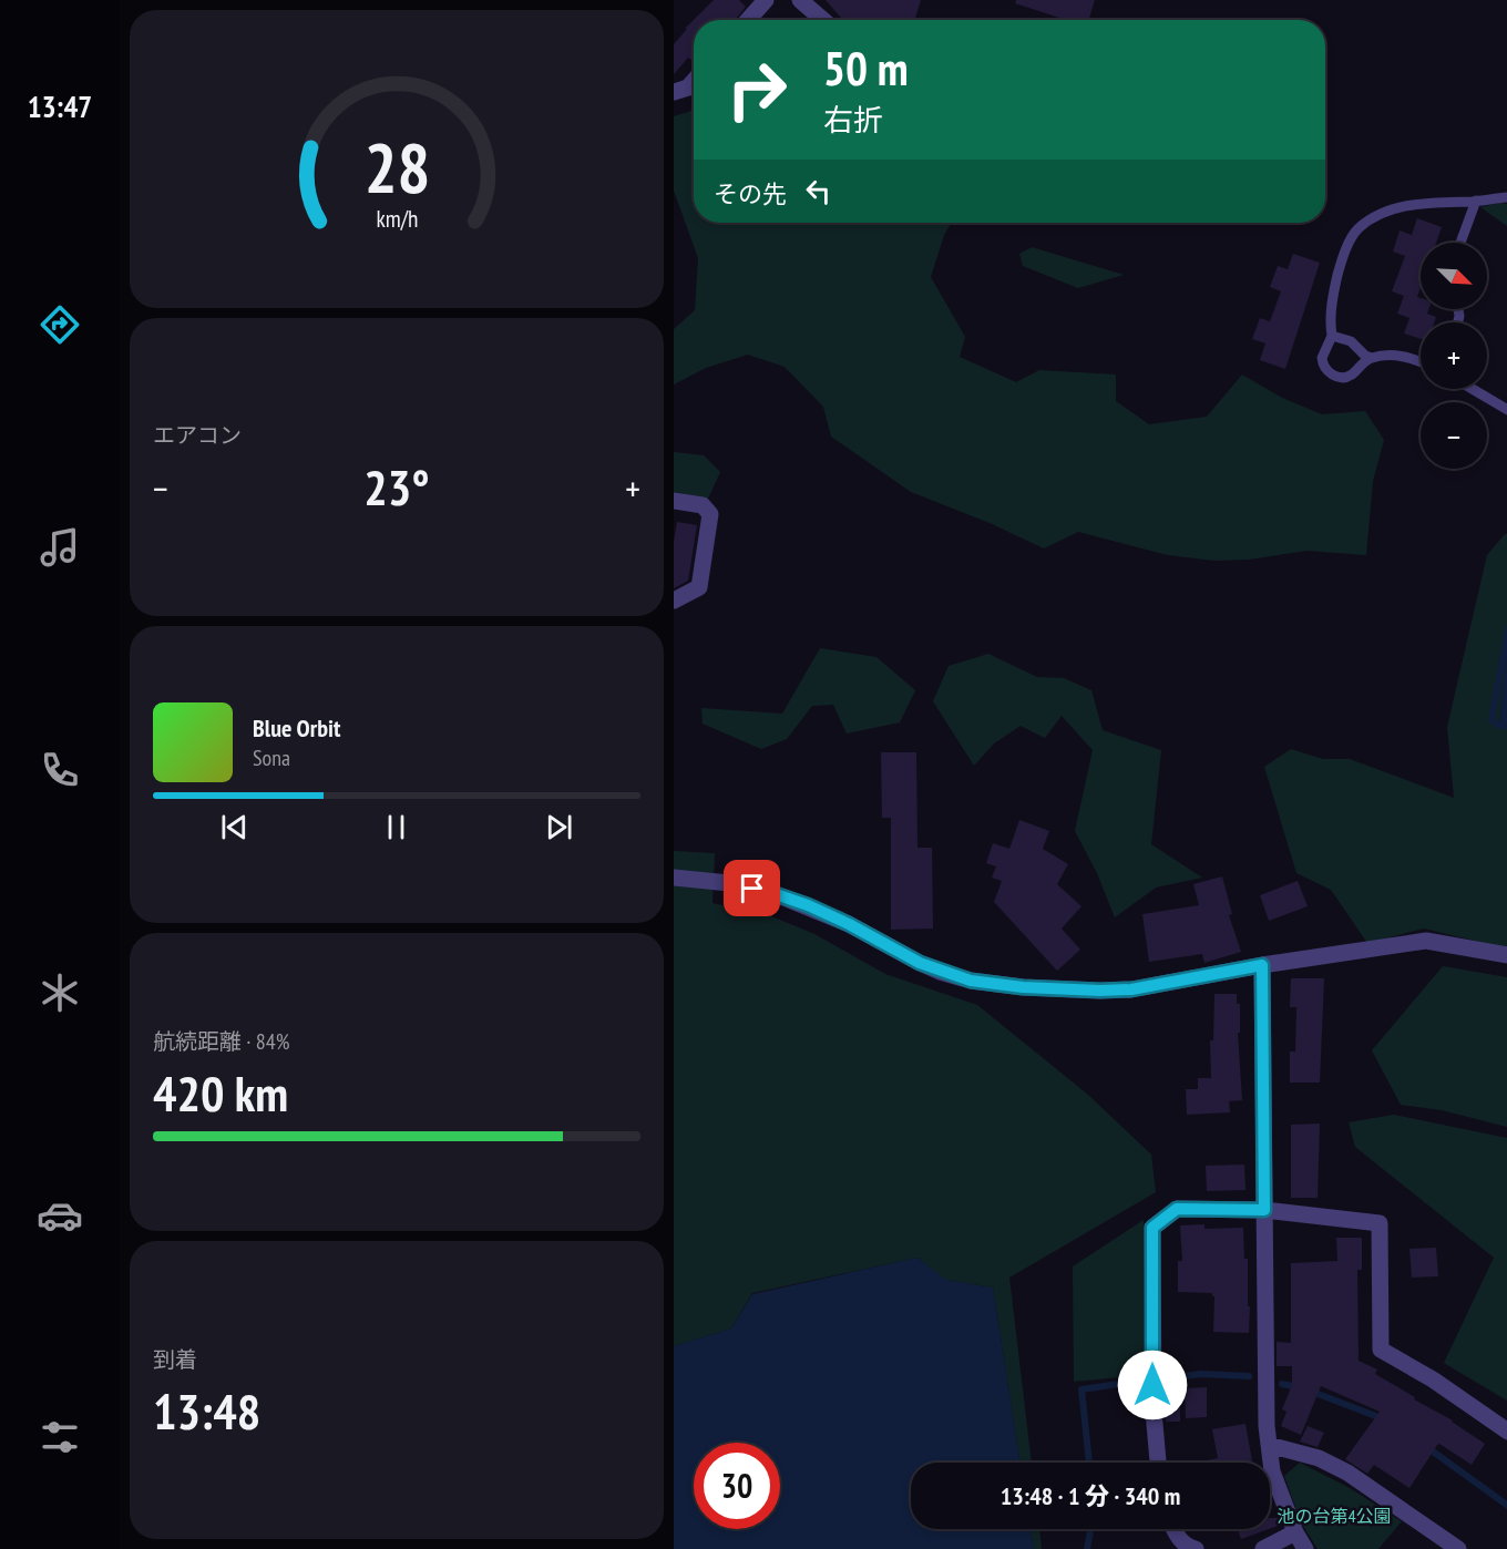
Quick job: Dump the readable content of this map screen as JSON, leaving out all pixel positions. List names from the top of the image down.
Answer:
{
  "parks": ["池の台第4公園"],
  "north": "bottom right",
  "page": {
    "tabs": "13:47",
    "turn": ["50 m", "右折"],
    "then": "その先",
    "map_buttons": ["+", "−"],
    "tile": [
      "エアコン",
      ["航続距離 · 84%", "420 km"],
      ["到着", "13:48"]
    ],
    "heat": ["−", "23°", "+"],
    "song": ["Blue Orbit", "Sona"],
    "limit": "30",
    "trip": "13:48 · 1 分 · 340 m",
    "gauge": ["28", "km/h"]
  }
}
